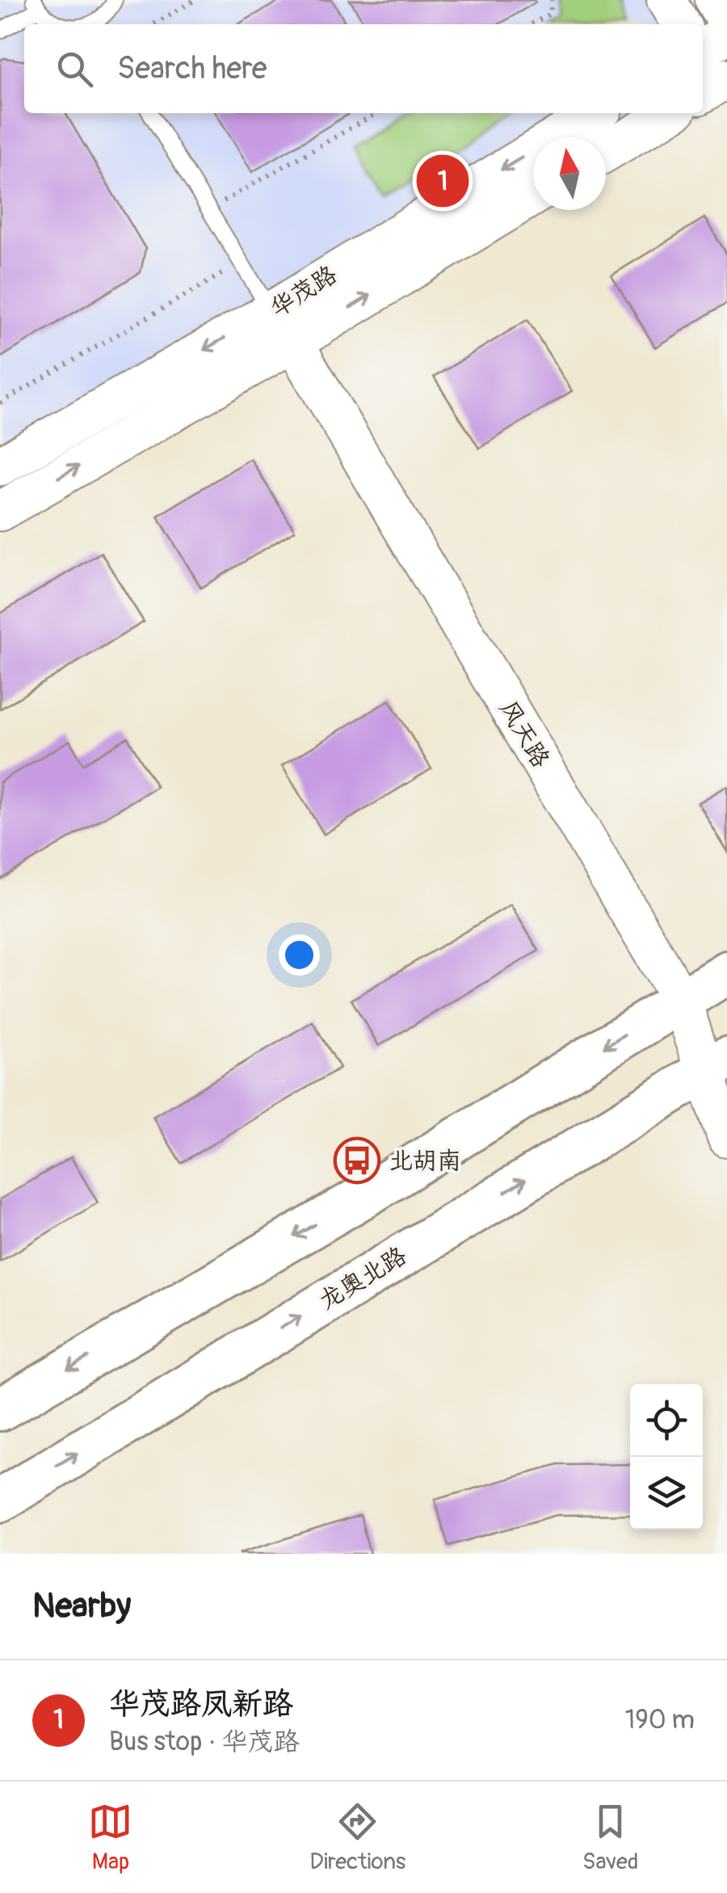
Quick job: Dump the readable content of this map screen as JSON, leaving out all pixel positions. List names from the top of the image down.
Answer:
{
  "streets": {
    "main road": ["龙奥北路"],
    "street": ["华茂路", "风天路"]
  },
  "crossings": [
    ["华茂路", "风天路"],
    ["风天路", "龙奥北路"]
  ],
  "places": {
    "bus stop": ["北胡南"]
  },
  "north": "top",
  "page": {
    "search": "Search here",
    "pins": "1",
    "heading": "Nearby",
    "list": [
      {
        "mark": "1",
        "name": "华茂路凤新路",
        "note": "Bus stop · 华茂路",
        "value": "190 m"
      }
    ],
    "nav": ["Map", "Directions", "Saved"]
  }
}
